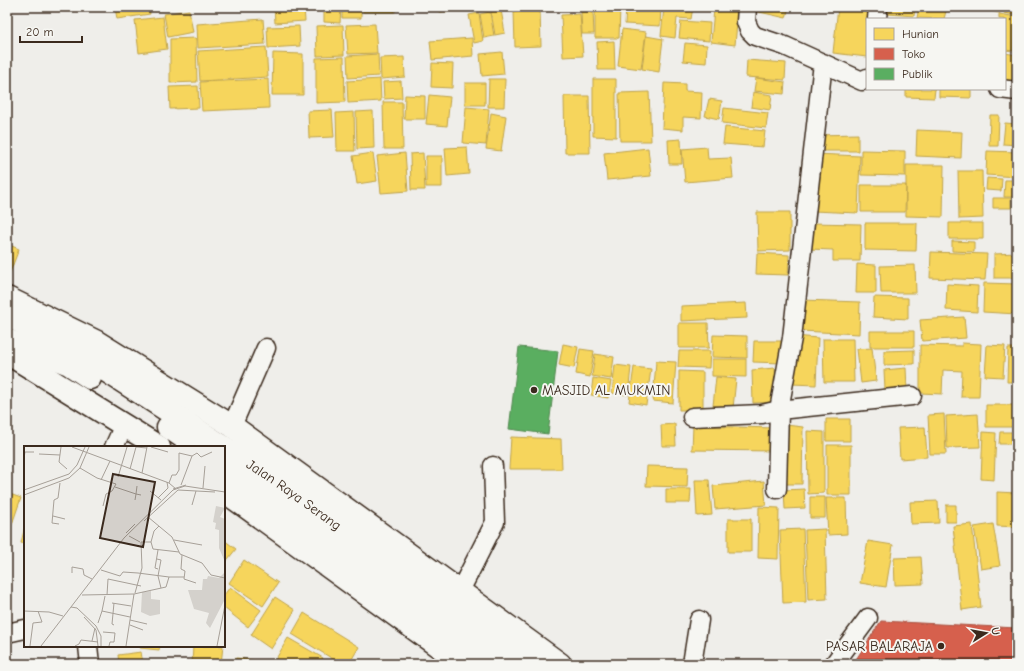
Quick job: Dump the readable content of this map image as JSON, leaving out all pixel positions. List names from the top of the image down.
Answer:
{
  "streets": {
    "main road": ["Jalan Raya Serang"]
  },
  "places": ["MASJID AL MUKMIN", "PASAR BALARAJA"],
  "legend": ["Hunian", "Toko", "Publik"],
  "scale_bar": "20 m",
  "north": "right"
}
